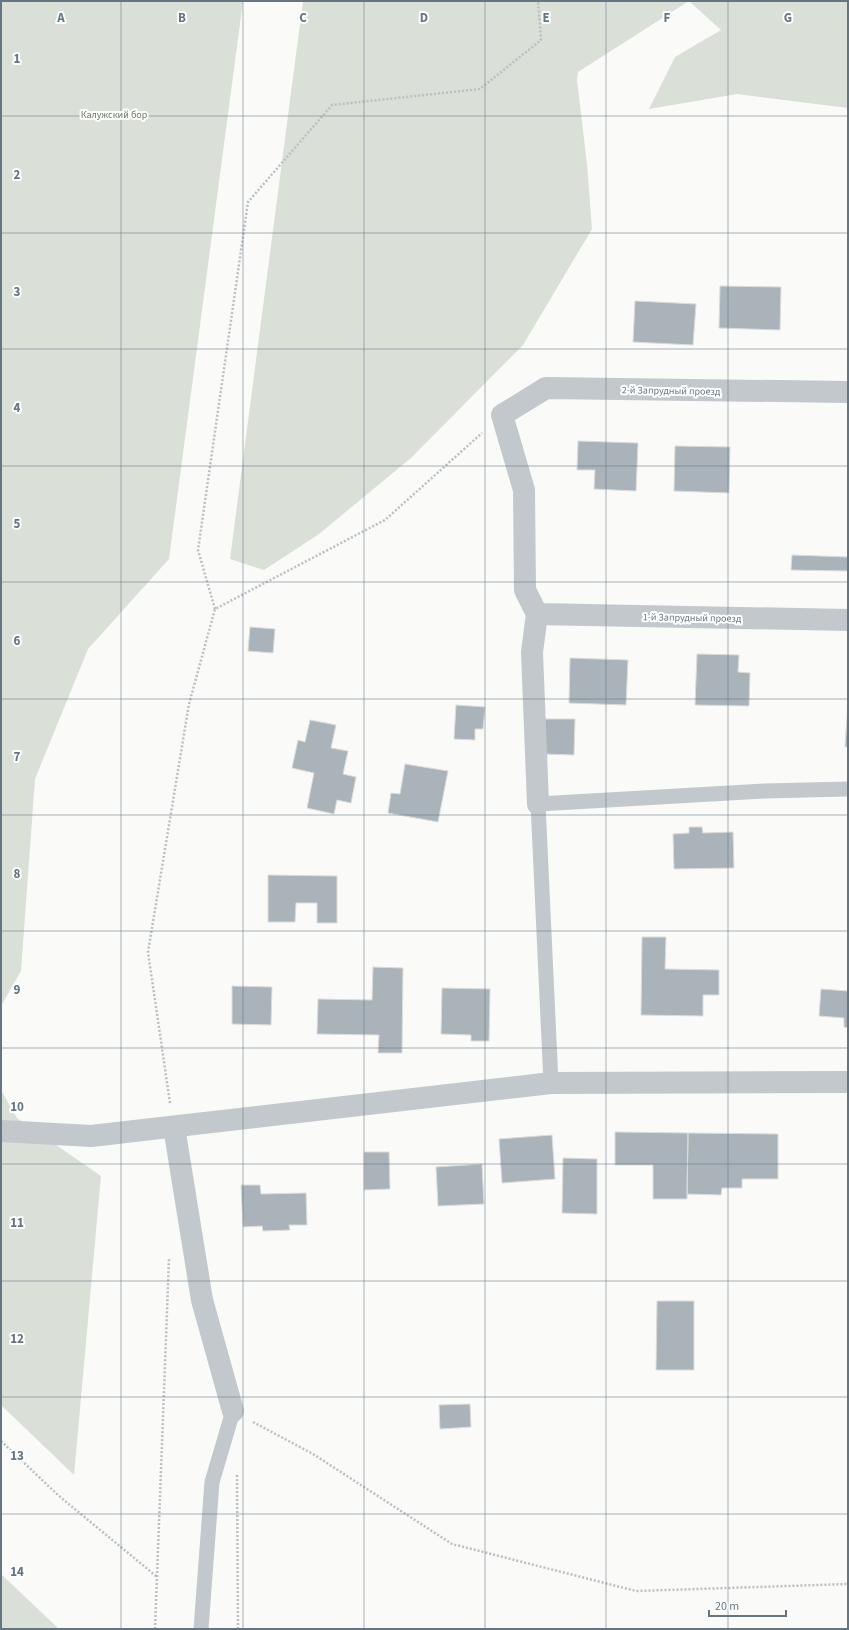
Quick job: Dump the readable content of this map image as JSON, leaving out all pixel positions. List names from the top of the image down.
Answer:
{
  "streets": {
    "street": ["2-й Запрудный проезд", "1-й Запрудный проезд"]
  },
  "parks": ["Калужский бор"],
  "scale_bar": "20 m",
  "grid": {
    "columns": [
      "A",
      "B",
      "C",
      "D",
      "E",
      "F",
      "G"
    ],
    "rows": [
      "1",
      "2",
      "3",
      "4",
      "5",
      "6",
      "7",
      "8",
      "9",
      "10",
      "11",
      "12",
      "13",
      "14"
    ]
  }
}
